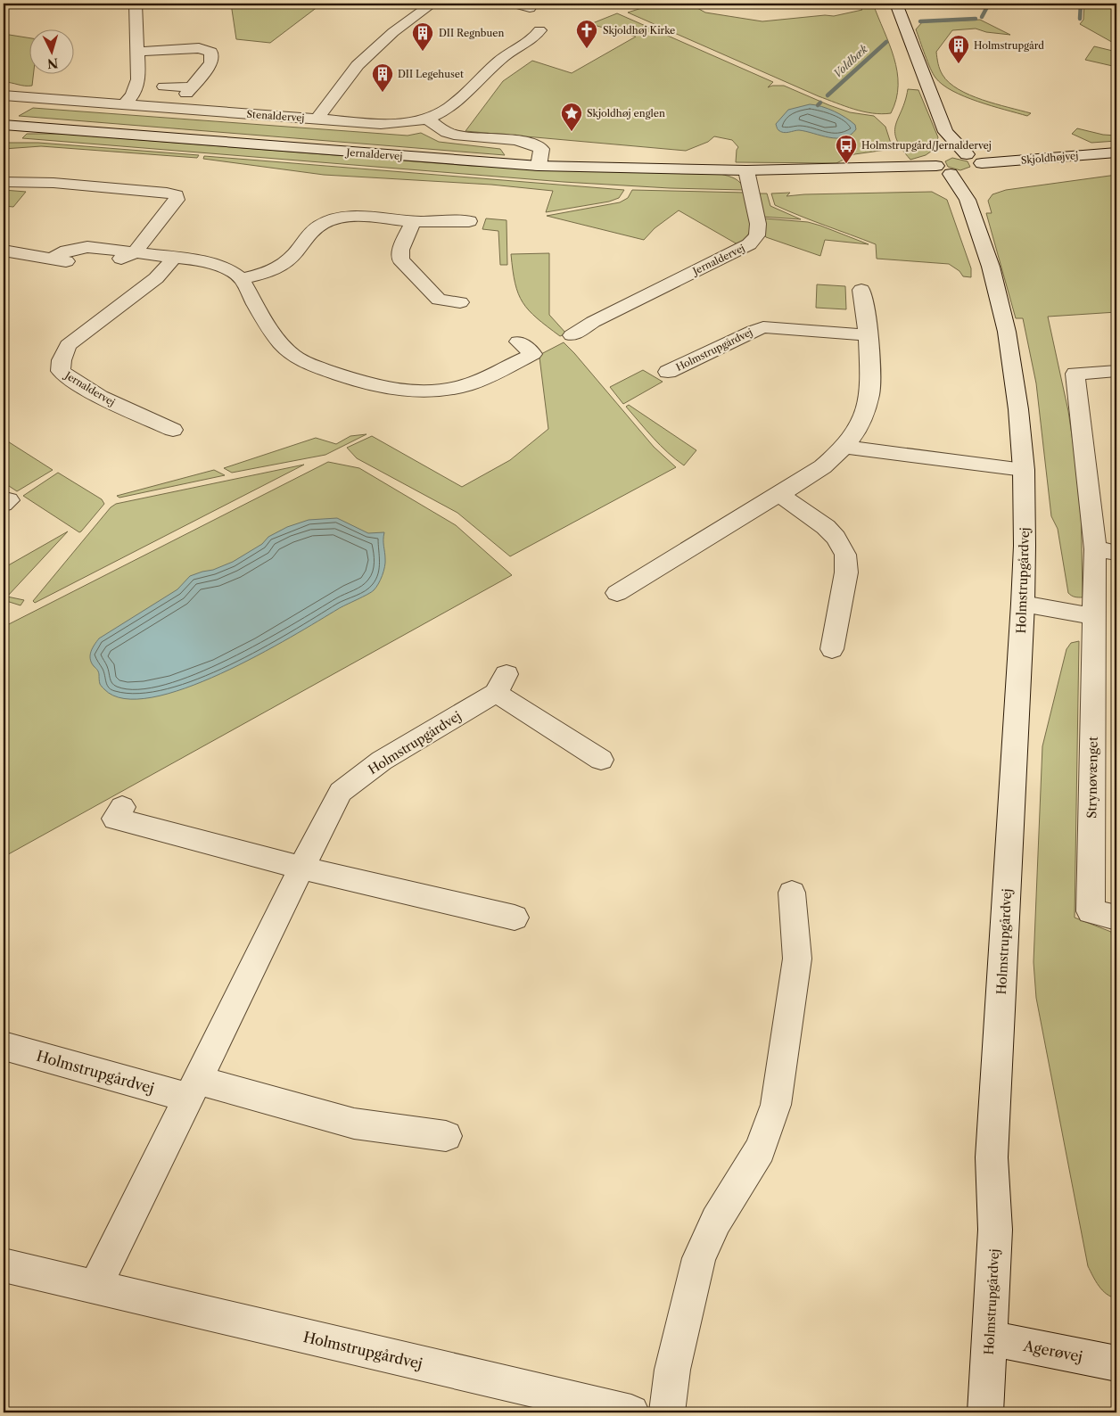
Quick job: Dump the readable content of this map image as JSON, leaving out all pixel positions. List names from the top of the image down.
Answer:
{
  "streets": {
    "street": [
      "Stenaldervej",
      "Jernaldervej",
      "Skjoldhøjvej",
      "Holmstrupgårdvej",
      "Strynøvænget",
      "Agerøvej"
    ]
  },
  "crossings": [
    ["Jernaldervej", "Skjoldhøjvej"],
    ["Jernaldervej", "Holmstrupgårdvej"],
    ["Skjoldhøjvej", "Holmstrupgårdvej"],
    ["Holmstrupgårdvej", "Agerøvej"]
  ],
  "water": ["Voldbæk"],
  "places": {
    "church": ["Skjoldhøj Kirke"],
    "building": ["DII Regnbuen", "Holmstrupgård", "DII Legehuset"],
    "place": ["Skjoldhøj englen"],
    "bus stop": ["Holmstrupgård/Jernaldervej"]
  },
  "north": "bottom"
}
